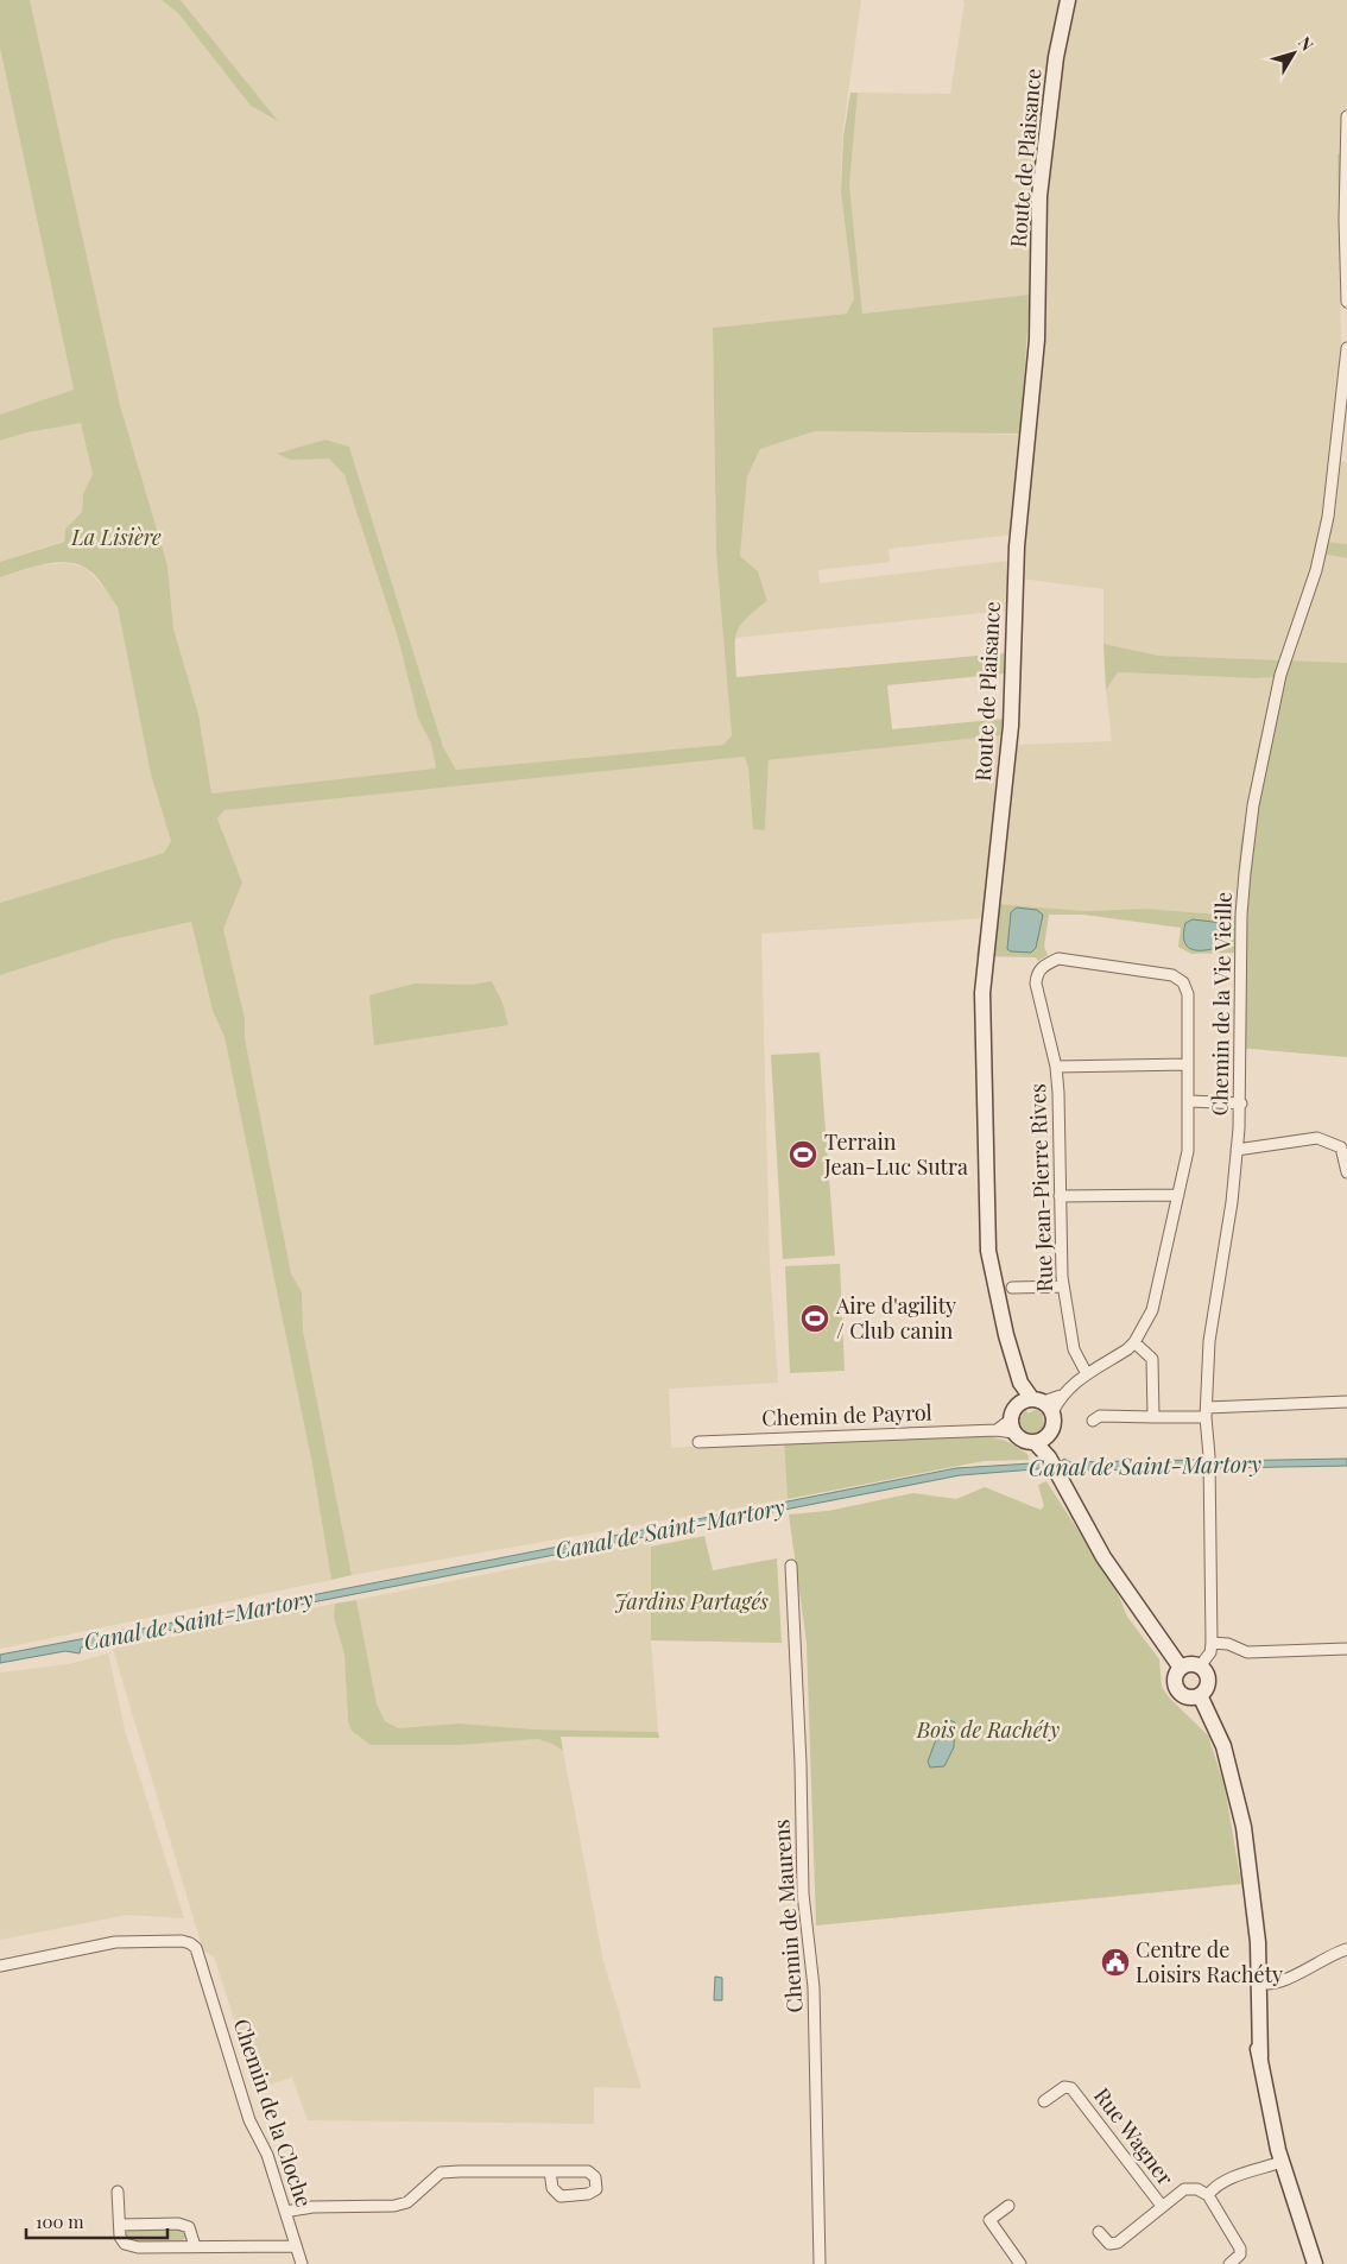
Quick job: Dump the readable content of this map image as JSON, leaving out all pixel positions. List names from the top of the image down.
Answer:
{
  "streets": {
    "main road": ["Route de Plaisance"],
    "street": [
      "Chemin de la Vie Vieille",
      "Rue Jean-Pierre Rives",
      "Chemin de Payrol",
      "Chemin de Maurens",
      "Chemin de la Cloche",
      "Rue Wagner"
    ]
  },
  "water": ["Canal de Saint-Martory"],
  "parks": ["La Lisière", "Jardins Partagés", "Bois de Rachéty"],
  "places": {
    "sports": ["Terrain Jean-Luc Sutra", "Aire d'agility / Club canin"],
    "public building": ["Centre de Loisirs Rachéty"]
  },
  "scale_bar": "100 m",
  "north": "top right"
}
